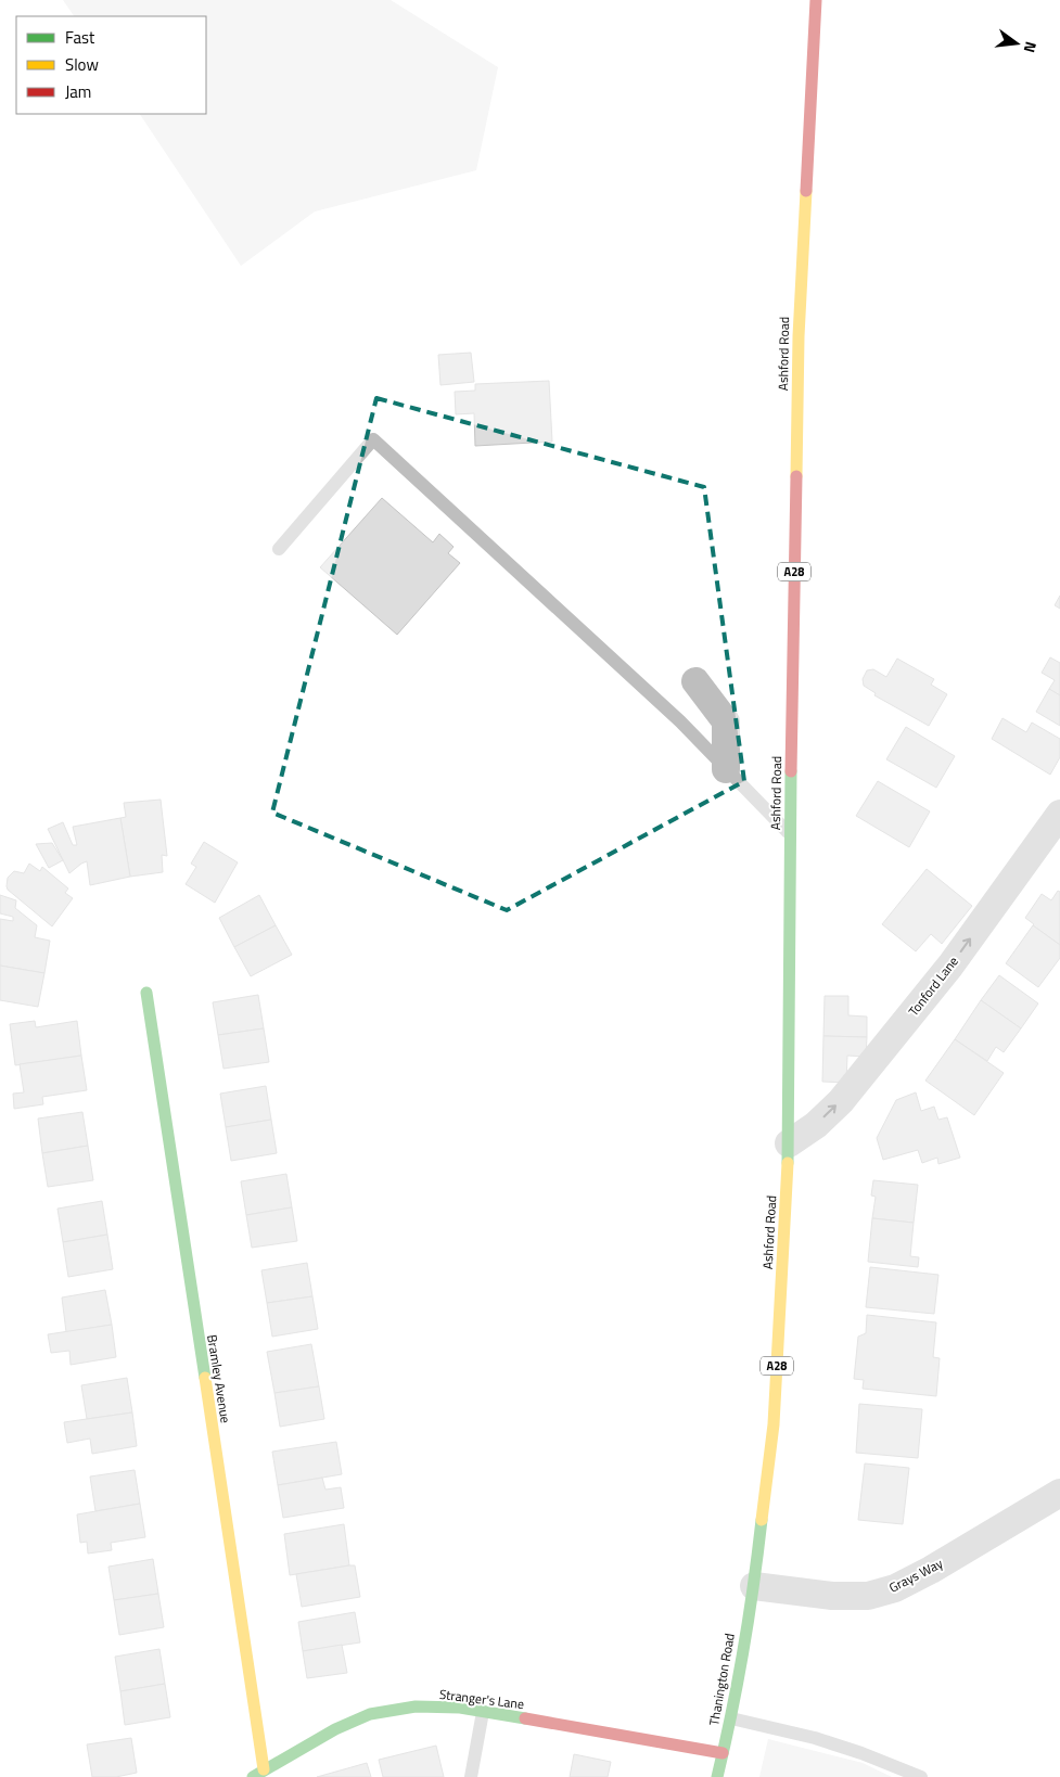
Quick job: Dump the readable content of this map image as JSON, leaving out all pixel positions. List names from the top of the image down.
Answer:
{
  "streets": {
    "main road": [
      "Ashford Road",
      "A28",
      "Bramley Avenue",
      "Thanington Road",
      "Stranger's Lane"
    ],
    "street": ["Tonford Lane", "Grays Way"]
  },
  "crossings": [
    ["Ashford Road", "Tonford Lane"],
    ["Ashford Road", "Grays Way"],
    ["Ashford Road", "Thanington Road"],
    ["Bramley Avenue", "Stranger's Lane"],
    ["Grays Way", "Thanington Road"],
    ["Thanington Road", "Stranger's Lane"]
  ],
  "one_way": ["Tonford Lane"],
  "legend": ["Fast", "Slow", "Jam"],
  "north": "right"
}
